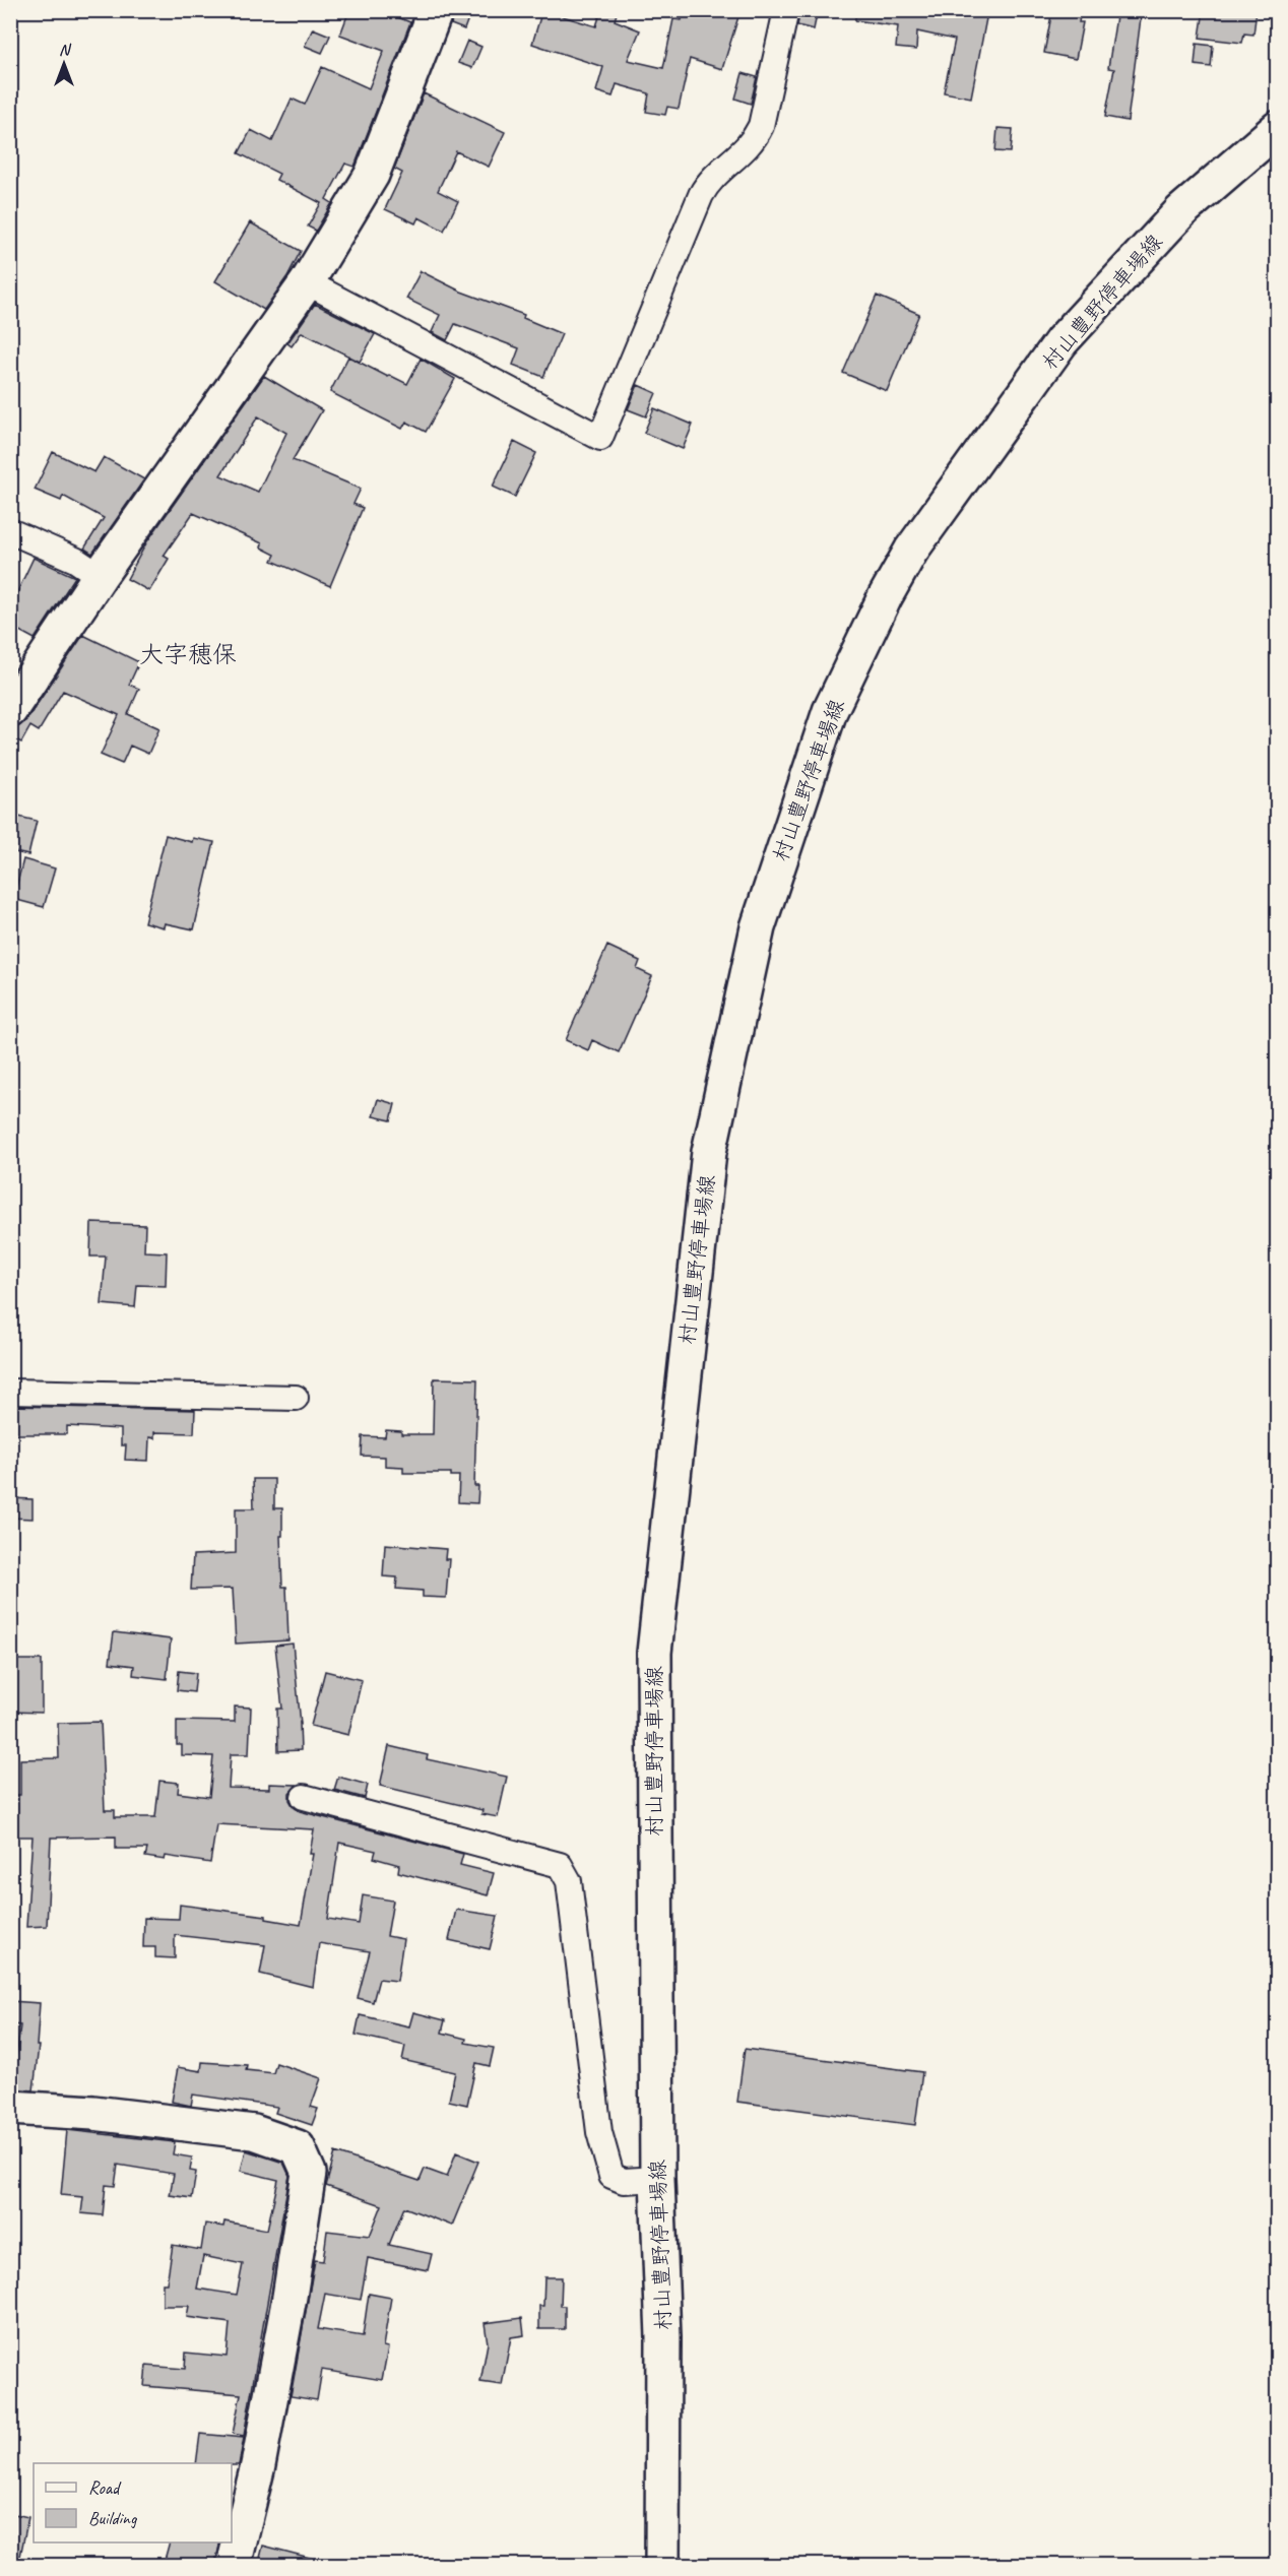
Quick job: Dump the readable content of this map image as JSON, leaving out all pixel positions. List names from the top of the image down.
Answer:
{
  "streets": {
    "main road": ["村山豊野停車場線"]
  },
  "districts": ["大字穂保"],
  "legend": ["Road", "Building"],
  "north": "top"
}
